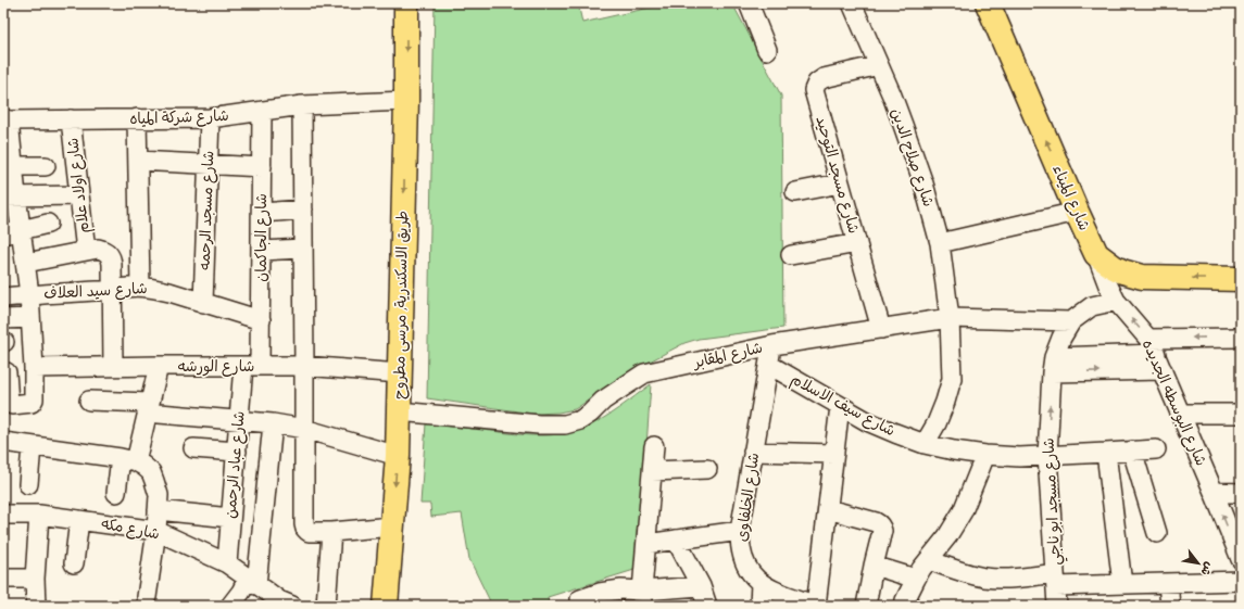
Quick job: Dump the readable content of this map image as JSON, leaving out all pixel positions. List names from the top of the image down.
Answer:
{
  "streets": {
    "main road": ["شارع الميناء", "طريق الاسكندرية, مرسى مطروح"],
    "street": [
      "شارع شركة المياه",
      "شارع صلاح الدين",
      "شارع مسجد التوحيد",
      "شارع اولاد علام",
      "شارع مسجد الرحمه",
      "شارع الجاكمان",
      "شارع سيد العلاف",
      "شارع المقابر",
      "شارع الورشه",
      "شارع البوسطه الجديده",
      "شارع سيف الاسلام",
      "شارع عباد الرحمن",
      "شارع الخلفاوى",
      "شارع مسجد ابو ناجي",
      "شارع مكه"
    ]
  },
  "crossings": [
    ["شارع شركة المياه", "شارع اولاد علام"],
    ["شارع شركة المياه", "شارع مسجد الرحمه"],
    ["شارع شركة المياه", "شارع الجاكمان"],
    ["شارع شركة المياه", "طريق الاسكندرية, مرسى مطروح"],
    ["شارع صلاح الدين", "شارع مسجد التوحيد"],
    ["شارع صلاح الدين", "شارع المقابر"],
    ["شارع صلاح الدين", "شارع سيف الاسلام"],
    ["شارع مسجد التوحيد", "شارع المقابر"],
    ["شارع الميناء", "شارع البوسطه الجديده"],
    ["شارع مسجد الرحمه", "شارع سيد العلاف"],
    ["شارع الجاكمان", "شارع سيد العلاف"],
    ["شارع الجاكمان", "شارع الورشه"],
    ["شارع الجاكمان", "شارع عباد الرحمن"],
    ["طريق الاسكندرية, مرسى مطروح", "شارع المقابر"],
    ["طريق الاسكندرية, مرسى مطروح", "شارع الورشه"],
    ["شارع المقابر", "شارع الخلفاوى"],
    ["شارع المقابر", "شارع مسجد ابو ناجي"],
    ["شارع الورشه", "شارع عباد الرحمن"],
    ["شارع البوسطه الجديده", "شارع مسجد ابو ناجي"],
    ["شارع سيف الاسلام", "شارع الخلفاوى"],
    ["شارع سيف الاسلام", "شارع مسجد ابو ناجي"],
    ["شارع عباد الرحمن", "شارع مكه"]
  ],
  "one_way": ["شارع الميناء", "طريق الاسكندرية, مرسى مطروح"],
  "north": "bottom right"
}
